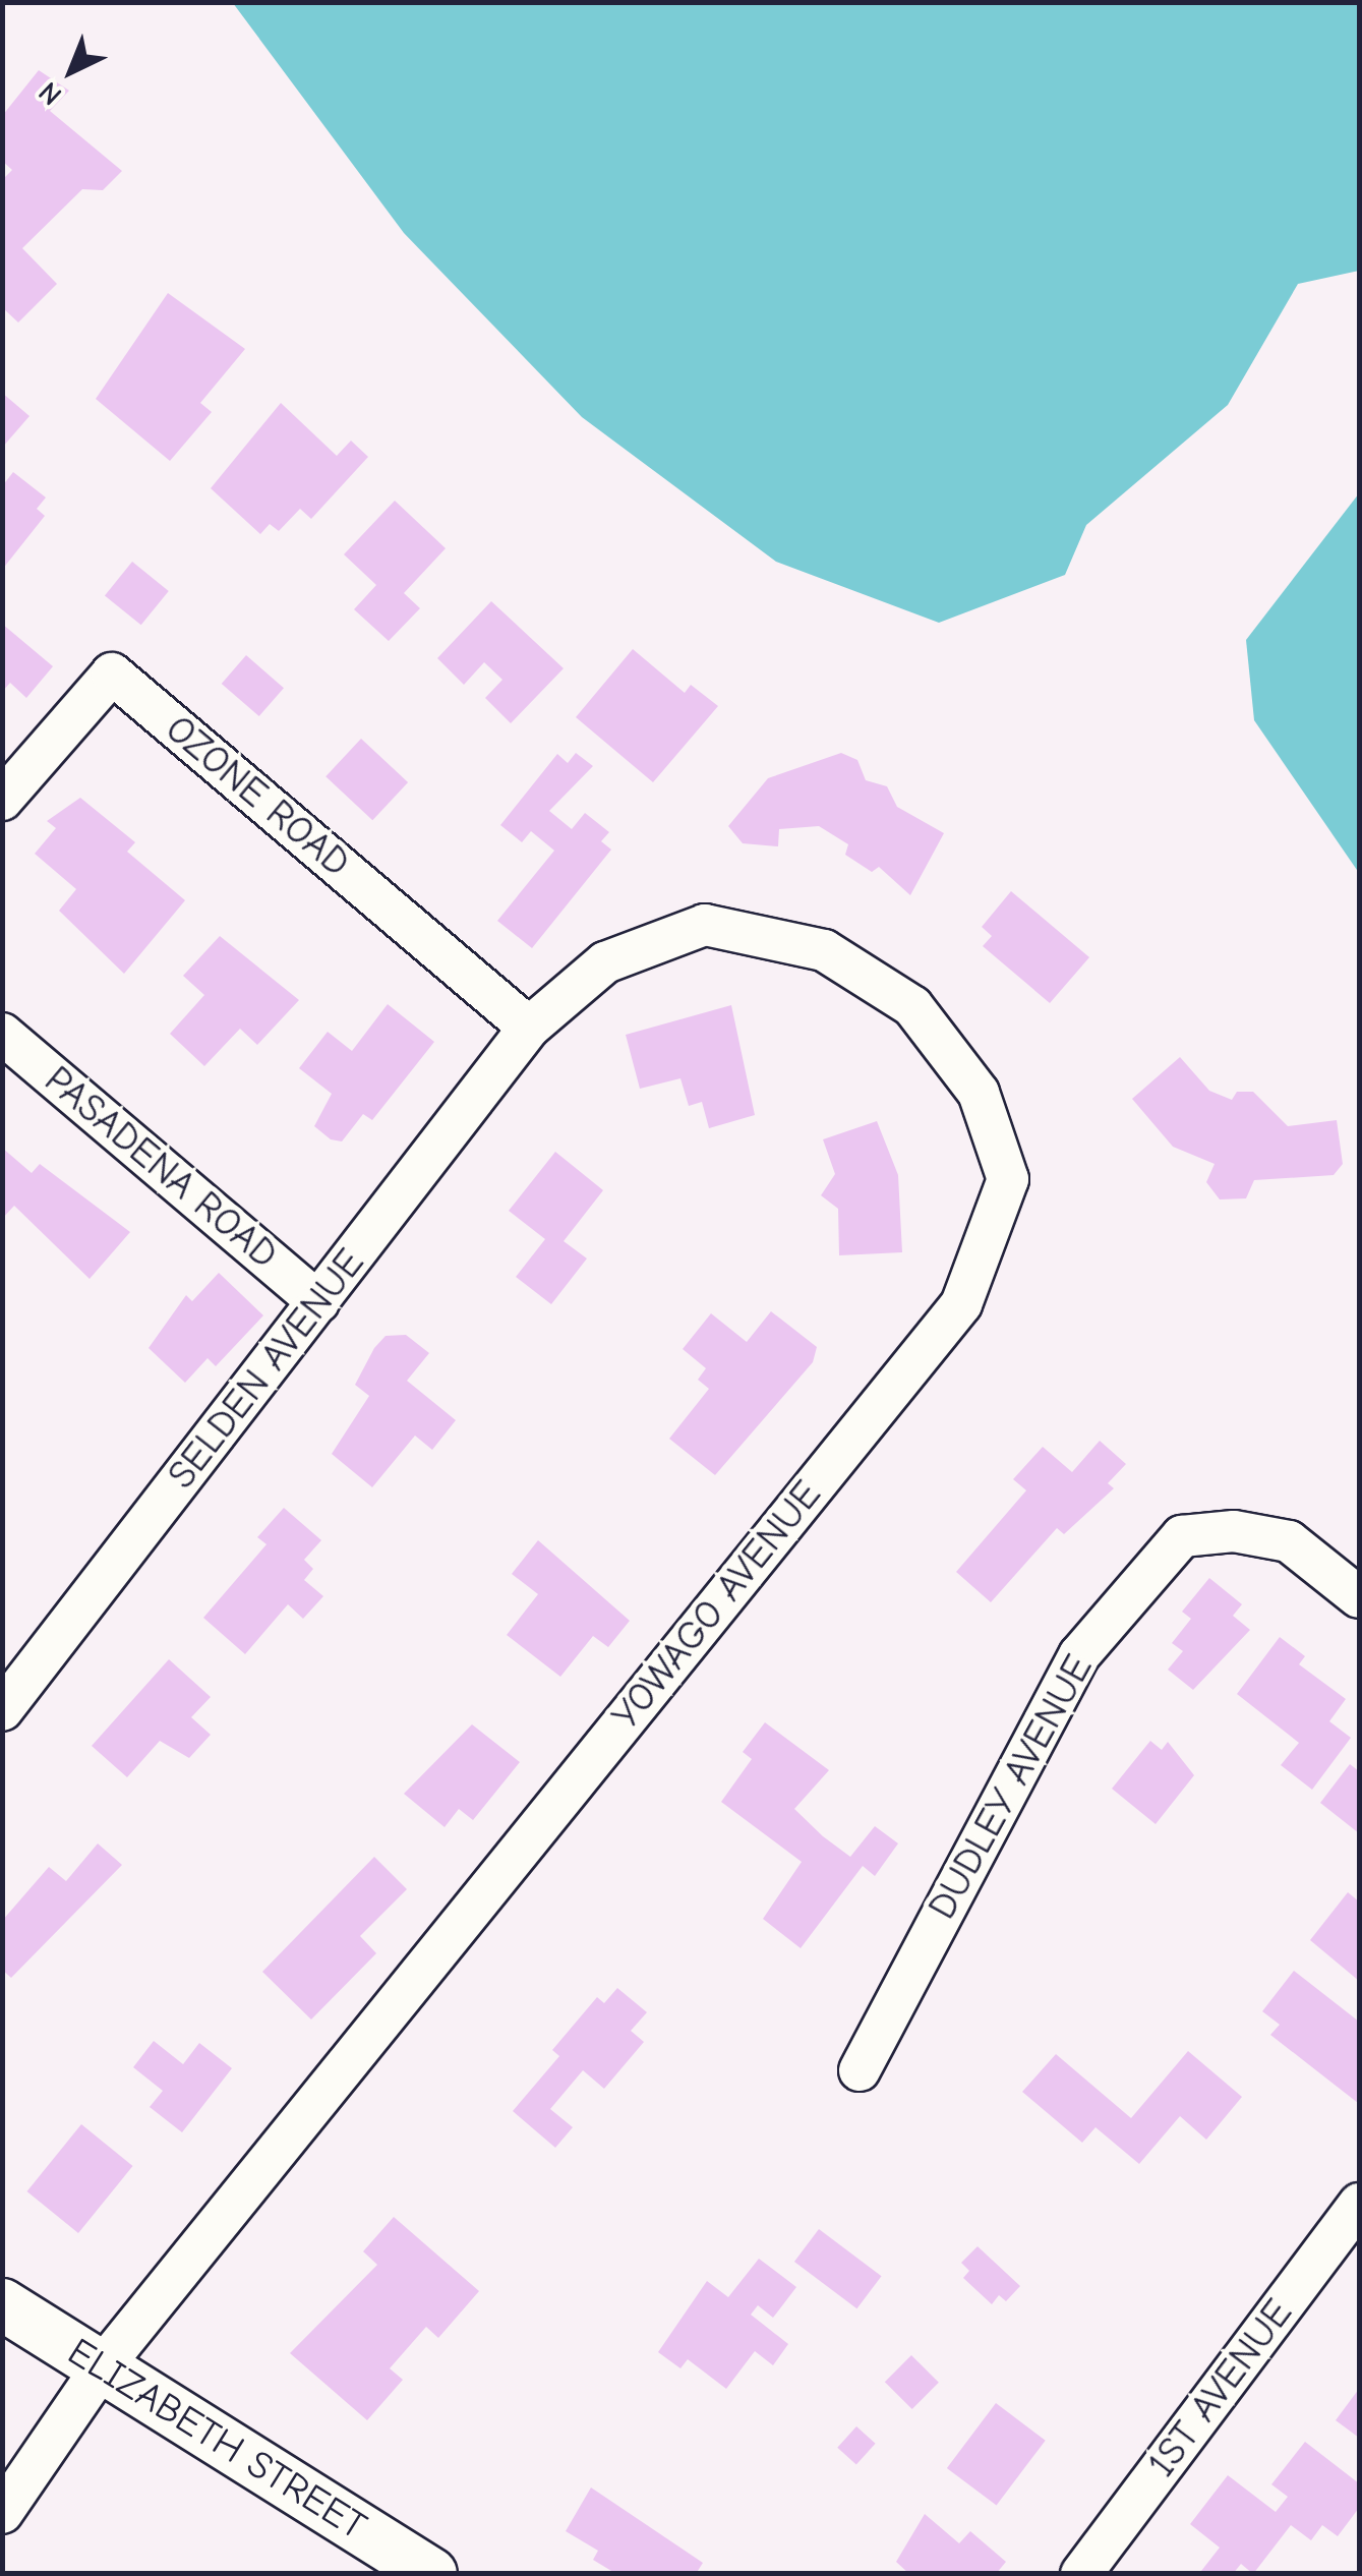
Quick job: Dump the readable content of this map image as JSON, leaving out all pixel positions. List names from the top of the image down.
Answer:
{
  "streets": {
    "main road": ["ELIZABETH STREET"],
    "street": [
      "OZONE ROAD",
      "PASADENA ROAD",
      "SELDEN AVENUE",
      "YOWAGO AVENUE",
      "DUDLEY AVENUE",
      "1ST AVENUE"
    ]
  },
  "crossings": [
    ["OZONE ROAD", "SELDEN AVENUE"],
    ["OZONE ROAD", "YOWAGO AVENUE"],
    ["PASADENA ROAD", "SELDEN AVENUE"],
    ["SELDEN AVENUE", "YOWAGO AVENUE"],
    ["YOWAGO AVENUE", "ELIZABETH STREET"]
  ],
  "north": "bottom left"
}
